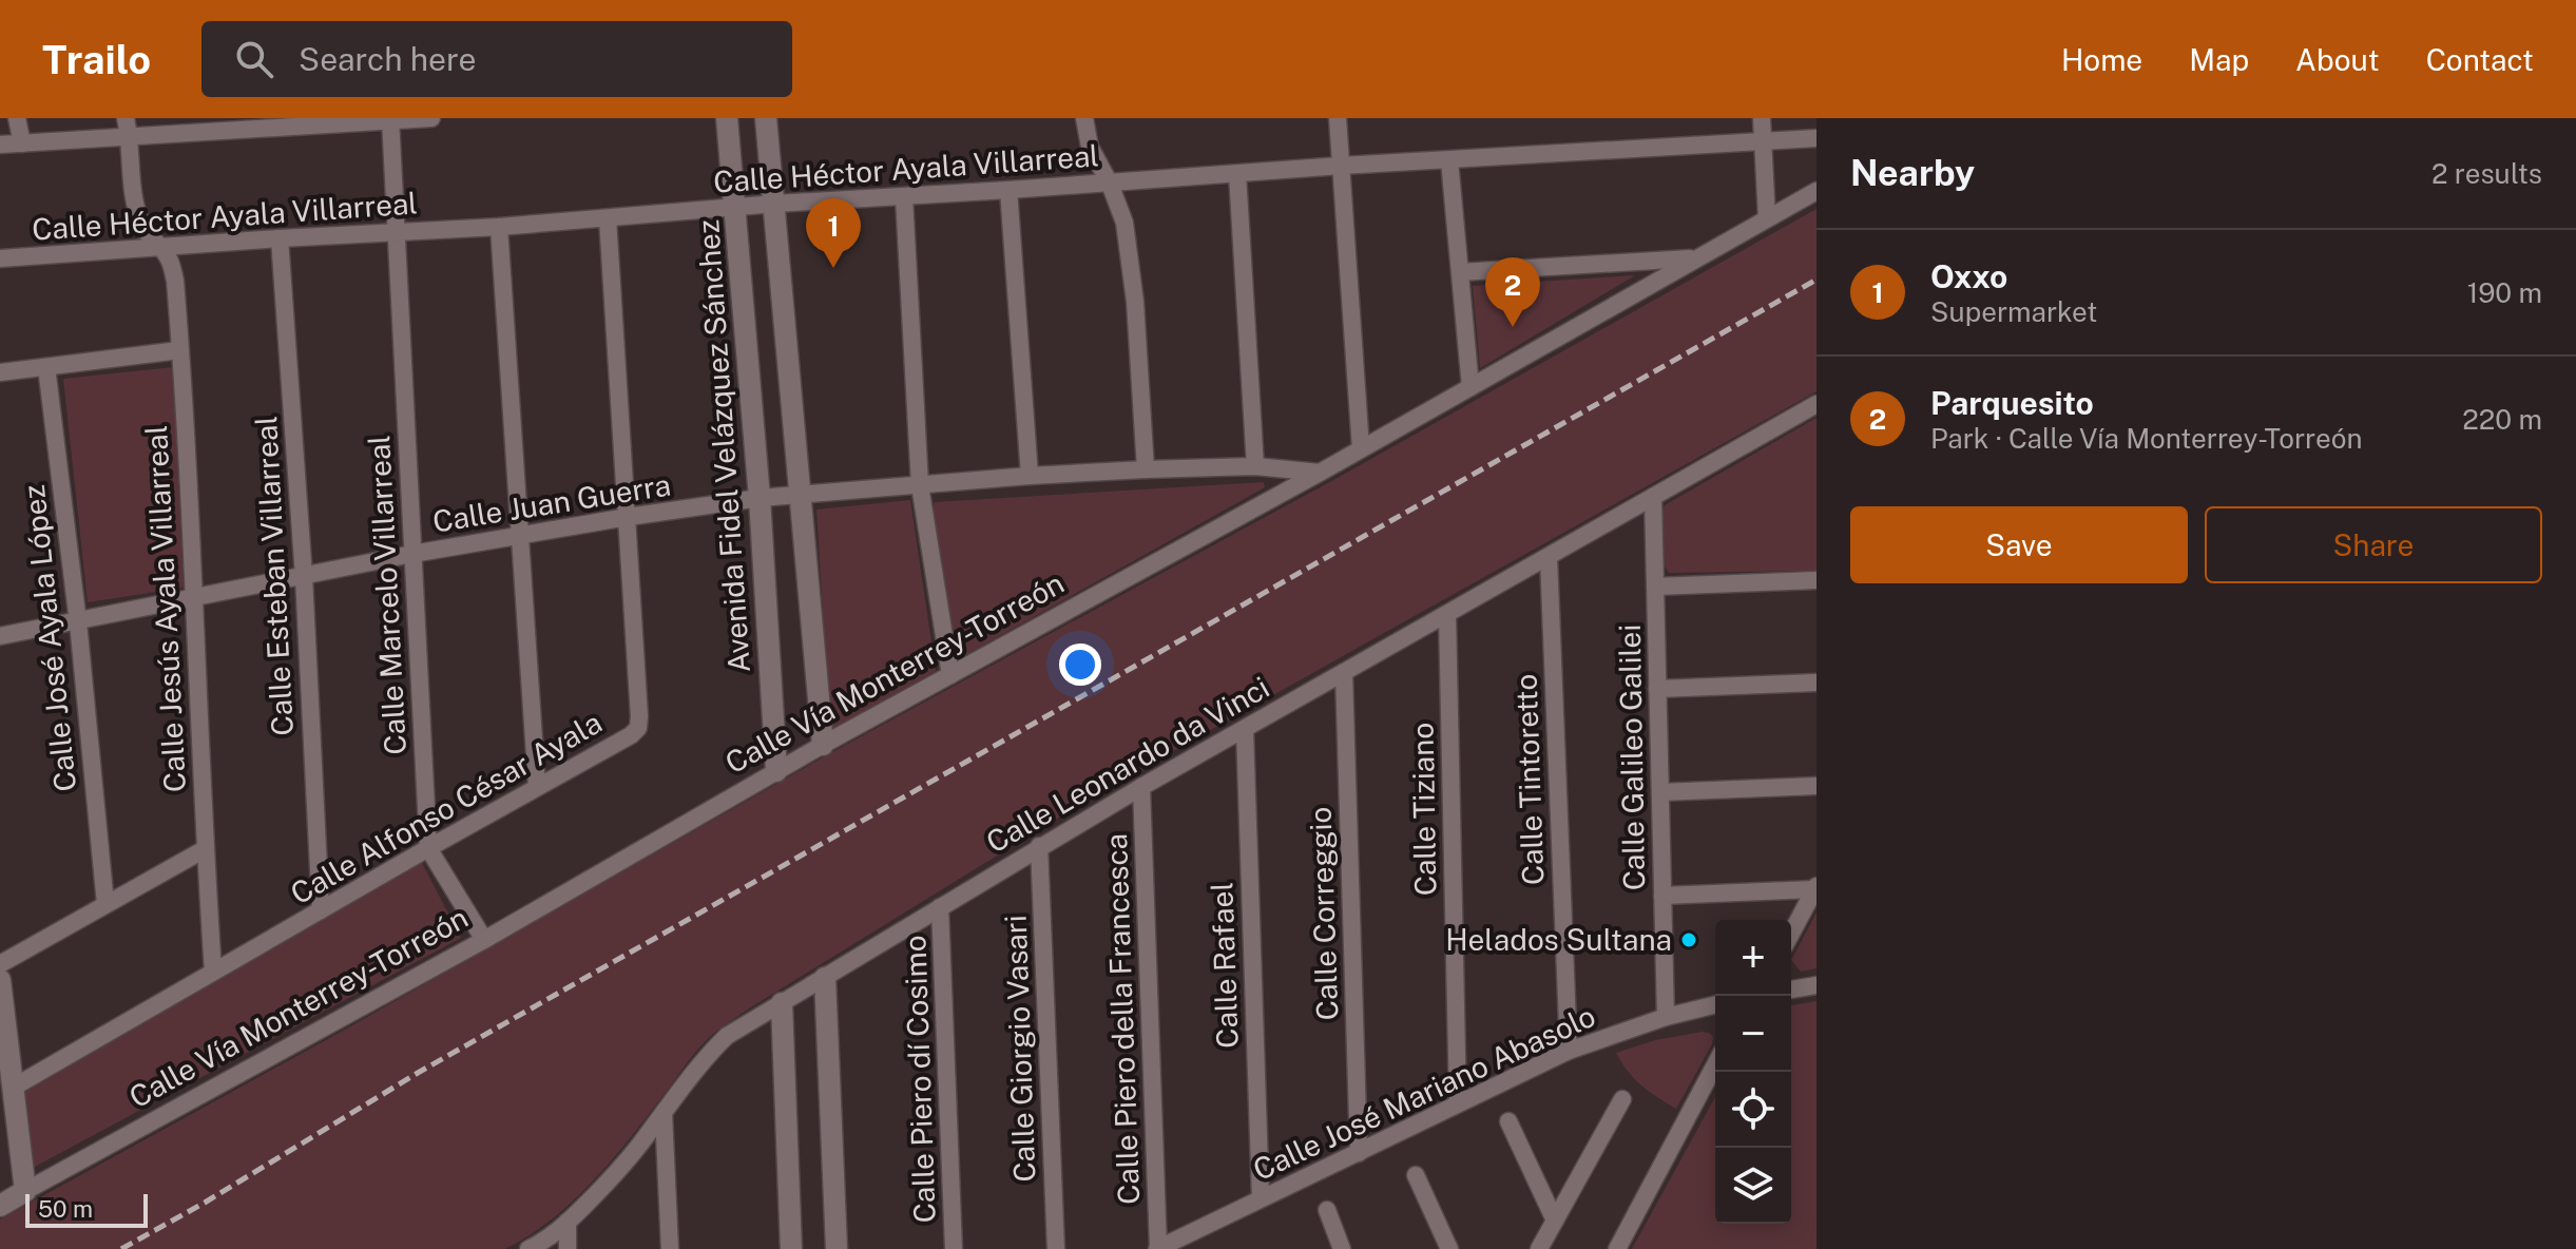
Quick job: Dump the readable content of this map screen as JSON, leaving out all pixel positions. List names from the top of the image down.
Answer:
{
  "streets": {
    "street": [
      "Calle Héctor Ayala Villarreal",
      "Avenida Fidel Velázquez Sánchez",
      "Calle Juan Guerra",
      "Calle Esteban Villarreal",
      "Calle Marcelo Villarreal",
      "Calle Jesús Ayala Villarreal",
      "Calle José Ayala López",
      "Calle Vía Monterrey-Torreón",
      "Calle Galileo Galilei",
      "Calle Leonardo da Vinci",
      "Calle Tintoretto",
      "Calle Alfonso César Ayala",
      "Calle Tiziano",
      "Calle Correggio",
      "Calle Rafael",
      "Calle Piero della Francesca",
      "Calle Giorgio Vasari",
      "Calle Piero dí Cosimo",
      "Calle José Mariano Abasolo"
    ]
  },
  "crossings": [
    ["Calle Héctor Ayala Villarreal", "Avenida Fidel Velázquez Sánchez"],
    ["Calle Héctor Ayala Villarreal", "Calle Esteban Villarreal"],
    ["Calle Héctor Ayala Villarreal", "Calle Marcelo Villarreal"],
    ["Calle Héctor Ayala Villarreal", "Calle Jesús Ayala Villarreal"],
    ["Calle Héctor Ayala Villarreal", "Calle Alfonso César Ayala"],
    ["Avenida Fidel Velázquez Sánchez", "Calle Juan Guerra"],
    ["Avenida Fidel Velázquez Sánchez", "Calle Vía Monterrey-Torreón"],
    ["Calle Juan Guerra", "Calle Esteban Villarreal"],
    ["Calle Juan Guerra", "Calle Marcelo Villarreal"],
    ["Calle Juan Guerra", "Calle Jesús Ayala Villarreal"],
    ["Calle Juan Guerra", "Calle José Ayala López"],
    ["Calle Juan Guerra", "Calle Vía Monterrey-Torreón"],
    ["Calle Juan Guerra", "Calle Alfonso César Ayala"],
    ["Calle Esteban Villarreal", "Calle Alfonso César Ayala"],
    ["Calle Marcelo Villarreal", "Calle Vía Monterrey-Torreón"],
    ["Calle Marcelo Villarreal", "Calle Alfonso César Ayala"],
    ["Calle Jesús Ayala Villarreal", "Calle Alfonso César Ayala"],
    ["Calle Galileo Galilei", "Calle Leonardo da Vinci"],
    ["Calle Galileo Galilei", "Calle José Mariano Abasolo"],
    ["Calle Leonardo da Vinci", "Calle Tintoretto"],
    ["Calle Leonardo da Vinci", "Calle Tiziano"],
    ["Calle Leonardo da Vinci", "Calle Correggio"],
    ["Calle Leonardo da Vinci", "Calle Rafael"],
    ["Calle Leonardo da Vinci", "Calle Piero della Francesca"],
    ["Calle Leonardo da Vinci", "Calle Giorgio Vasari"],
    ["Calle Leonardo da Vinci", "Calle Piero dí Cosimo"],
    ["Calle Tintoretto", "Calle José Mariano Abasolo"],
    ["Calle Tiziano", "Calle José Mariano Abasolo"],
    ["Calle Correggio", "Calle José Mariano Abasolo"],
    ["Calle Rafael", "Calle José Mariano Abasolo"],
    ["Calle Piero della Francesca", "Calle José Mariano Abasolo"]
  ],
  "places": ["Helados Sultana"],
  "scale_bar": "50 m",
  "page": {
    "header": "Trailo",
    "search": "Search here",
    "nav": [
      "Home",
      "Map",
      "About",
      "Contact"
    ],
    "heading": ["Nearby", "2 results"],
    "pins": ["1", "2"],
    "list": [
      {
        "mark": "1",
        "name": "Oxxo",
        "note": "Supermarket",
        "value": "190 m"
      },
      {
        "mark": "2",
        "name": "Parquesito",
        "note": "Park · Calle Vía Monterrey-Torreón",
        "value": "220 m"
      }
    ],
    "buttons": ["Save", "Share"],
    "map_buttons": ["+", "−"],
    "scale": "50 m"
  }
}
